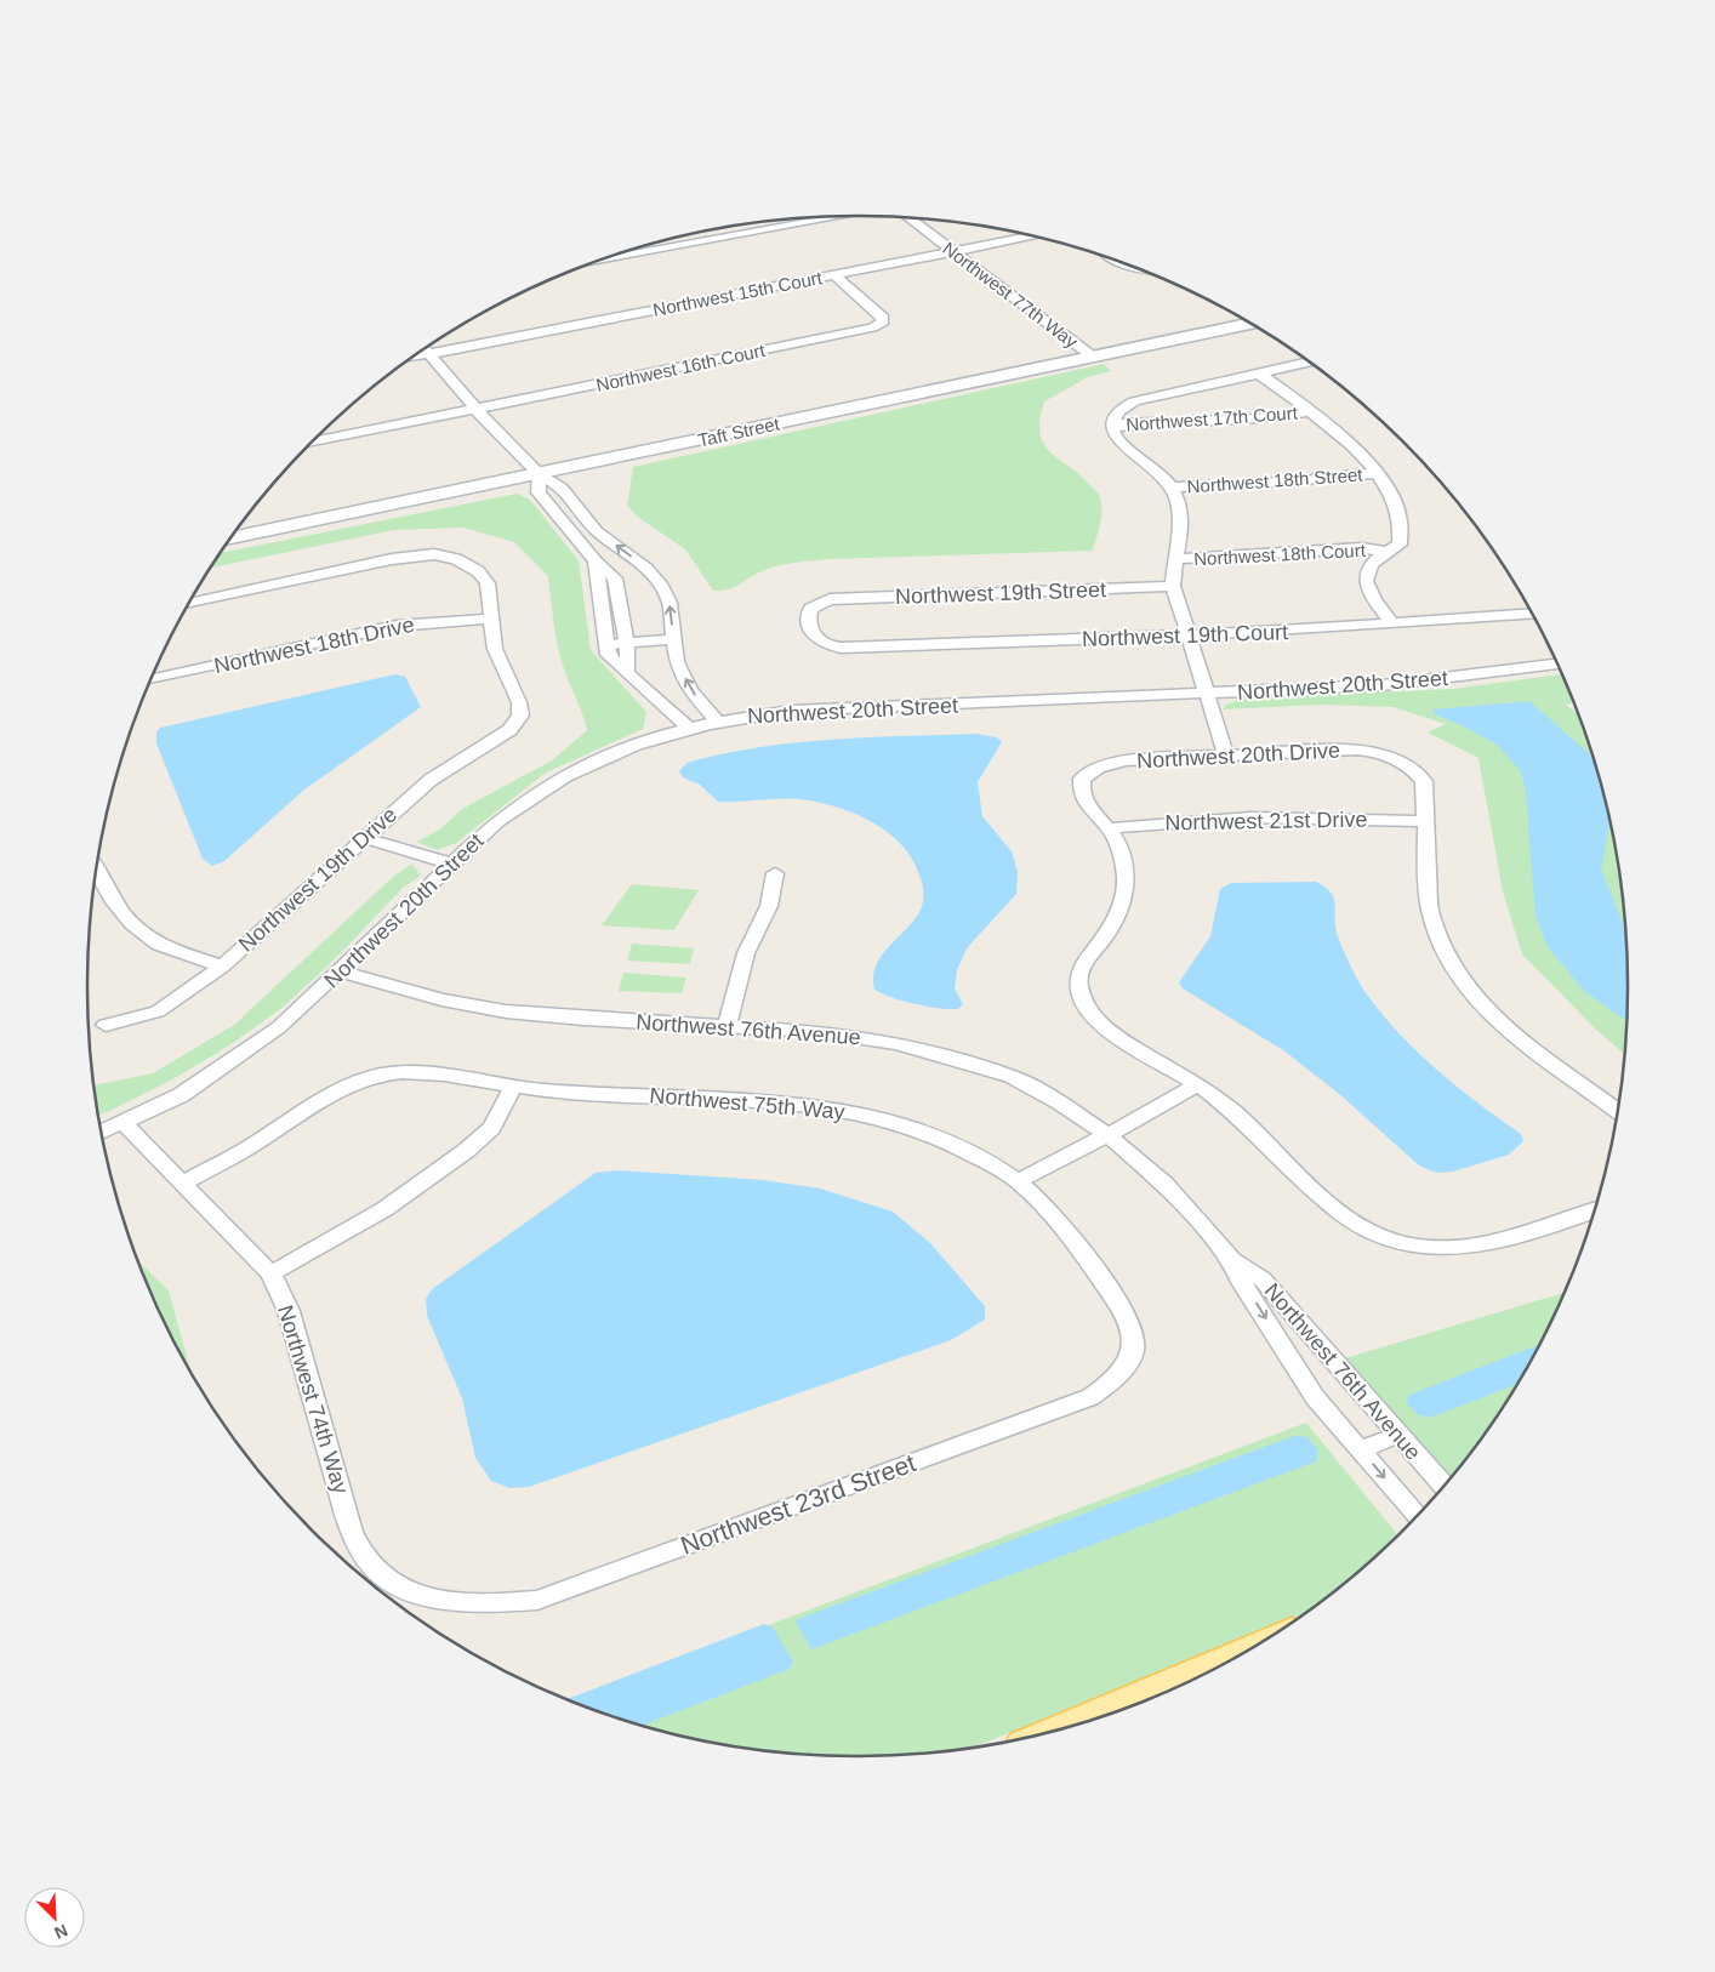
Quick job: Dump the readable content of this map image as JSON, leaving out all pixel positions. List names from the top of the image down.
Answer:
{
  "streets": {
    "street": [
      "Northwest 15th Court",
      "Northwest 77th Way",
      "Northwest 16th Court",
      "Northwest 17th Court",
      "Taft Street",
      "Northwest 18th Street",
      "Northwest 18th Court",
      "Northwest 19th Street",
      "Northwest 19th Court",
      "Northwest 18th Drive",
      "Northwest 20th Street",
      "Northwest 20th Drive",
      "Northwest 21st Drive",
      "Northwest 19th Drive",
      "Northwest 76th Avenue",
      "Northwest 75th Way",
      "Northwest 74th Way",
      "Northwest 23rd Street"
    ]
  },
  "crossings": [
    ["Northwest 15th Court", "Northwest 77th Way"],
    ["Northwest 15th Court", "Northwest 16th Court"],
    ["Northwest 77th Way", "Taft Street"],
    ["Northwest 19th Street", "Northwest 19th Court"],
    ["Northwest 18th Drive", "Northwest 19th Drive"],
    ["Northwest 20th Street", "Northwest 76th Avenue"],
    ["Northwest 20th Street", "Northwest 74th Way"],
    ["Northwest 20th Drive", "Northwest 21st Drive"],
    ["Northwest 75th Way", "Northwest 74th Way"],
    ["Northwest 75th Way", "Northwest 23rd Street"],
    ["Northwest 74th Way", "Northwest 23rd Street"]
  ],
  "north": "bottom right"
}
